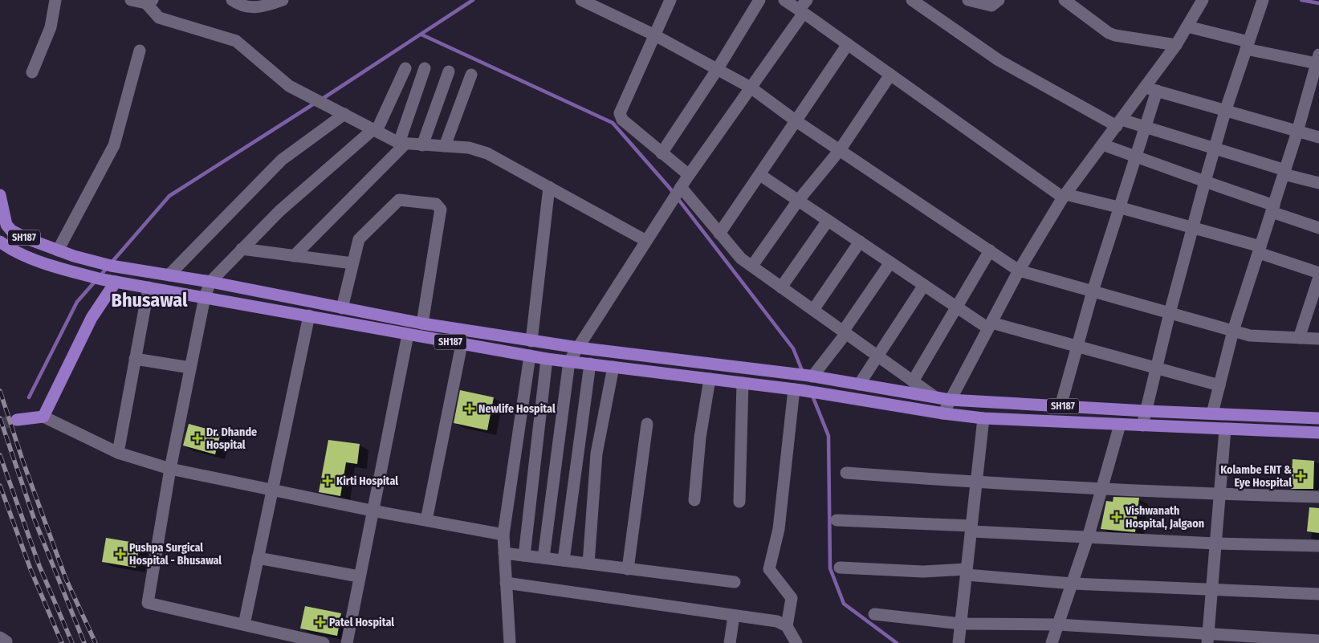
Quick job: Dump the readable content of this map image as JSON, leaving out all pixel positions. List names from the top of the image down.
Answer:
{
  "streets": {
    "main road": ["SH187"]
  },
  "districts": ["Bhusawal"],
  "places": {
    "health": [
      "Newlife Hospital",
      "Dr. Dhande Hospital",
      "Kolambe ENT & Eye Hospital",
      "Kirti Hospital",
      "Vishwanath Hospital, Jalgaon",
      "Pushpa Surgical Hospital - Bhusawal",
      "Patel Hospital"
    ]
  }
}
